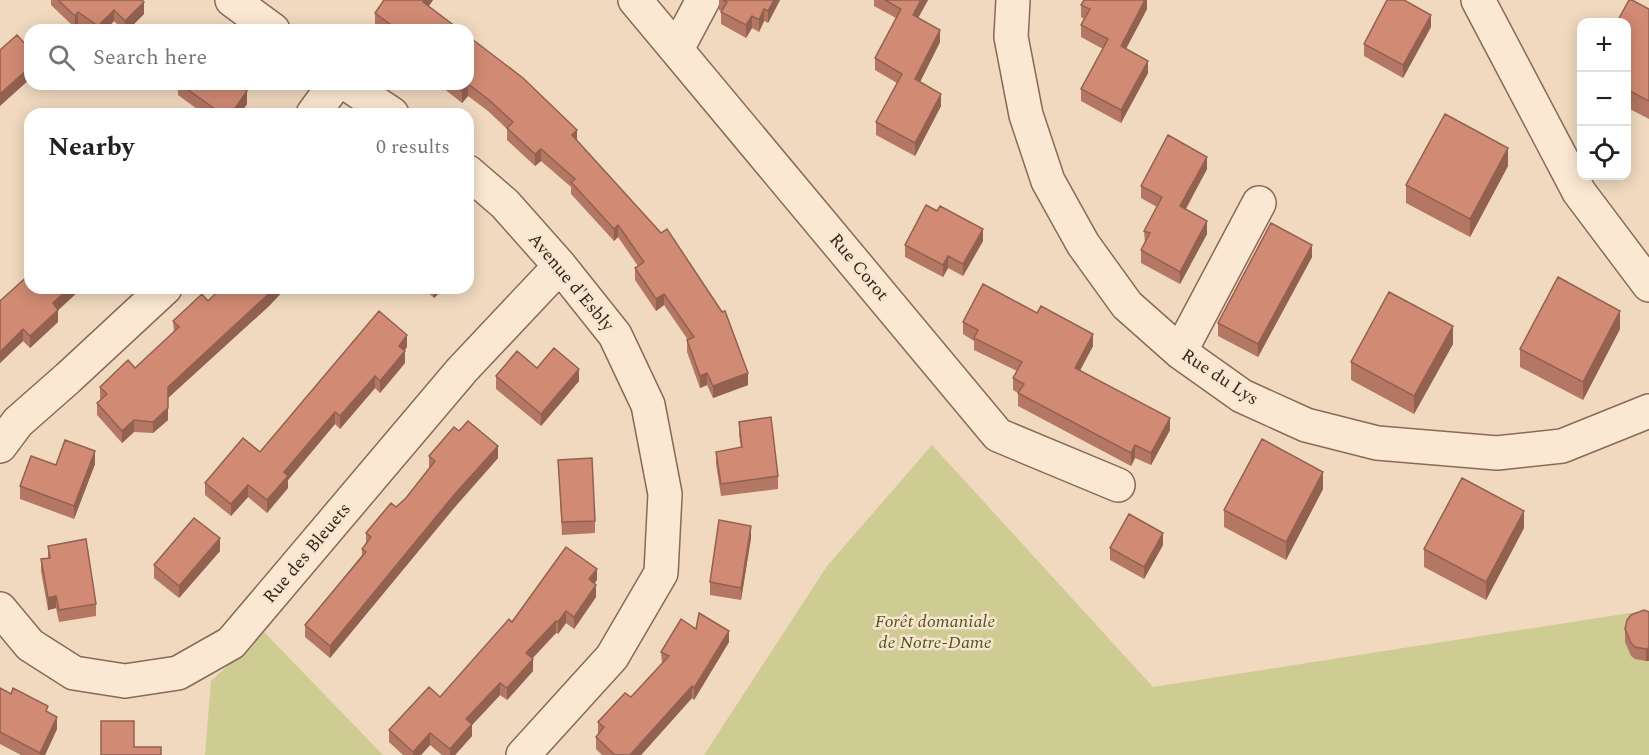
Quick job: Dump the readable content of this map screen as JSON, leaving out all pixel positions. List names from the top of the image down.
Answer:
{
  "streets": {
    "street": [
      "Rue Corot",
      "Avenue d'Esbly",
      "Rue du Lys",
      "Rue des Bleuets"
    ]
  },
  "crossings": [
    ["Avenue d'Esbly", "Rue des Bleuets"]
  ],
  "parks": ["Forêt domaniale de Notre-Dame"],
  "page": {
    "map_buttons": ["+", "−"],
    "search": "Search here",
    "heading": ["Nearby", "0 results"]
  }
}
